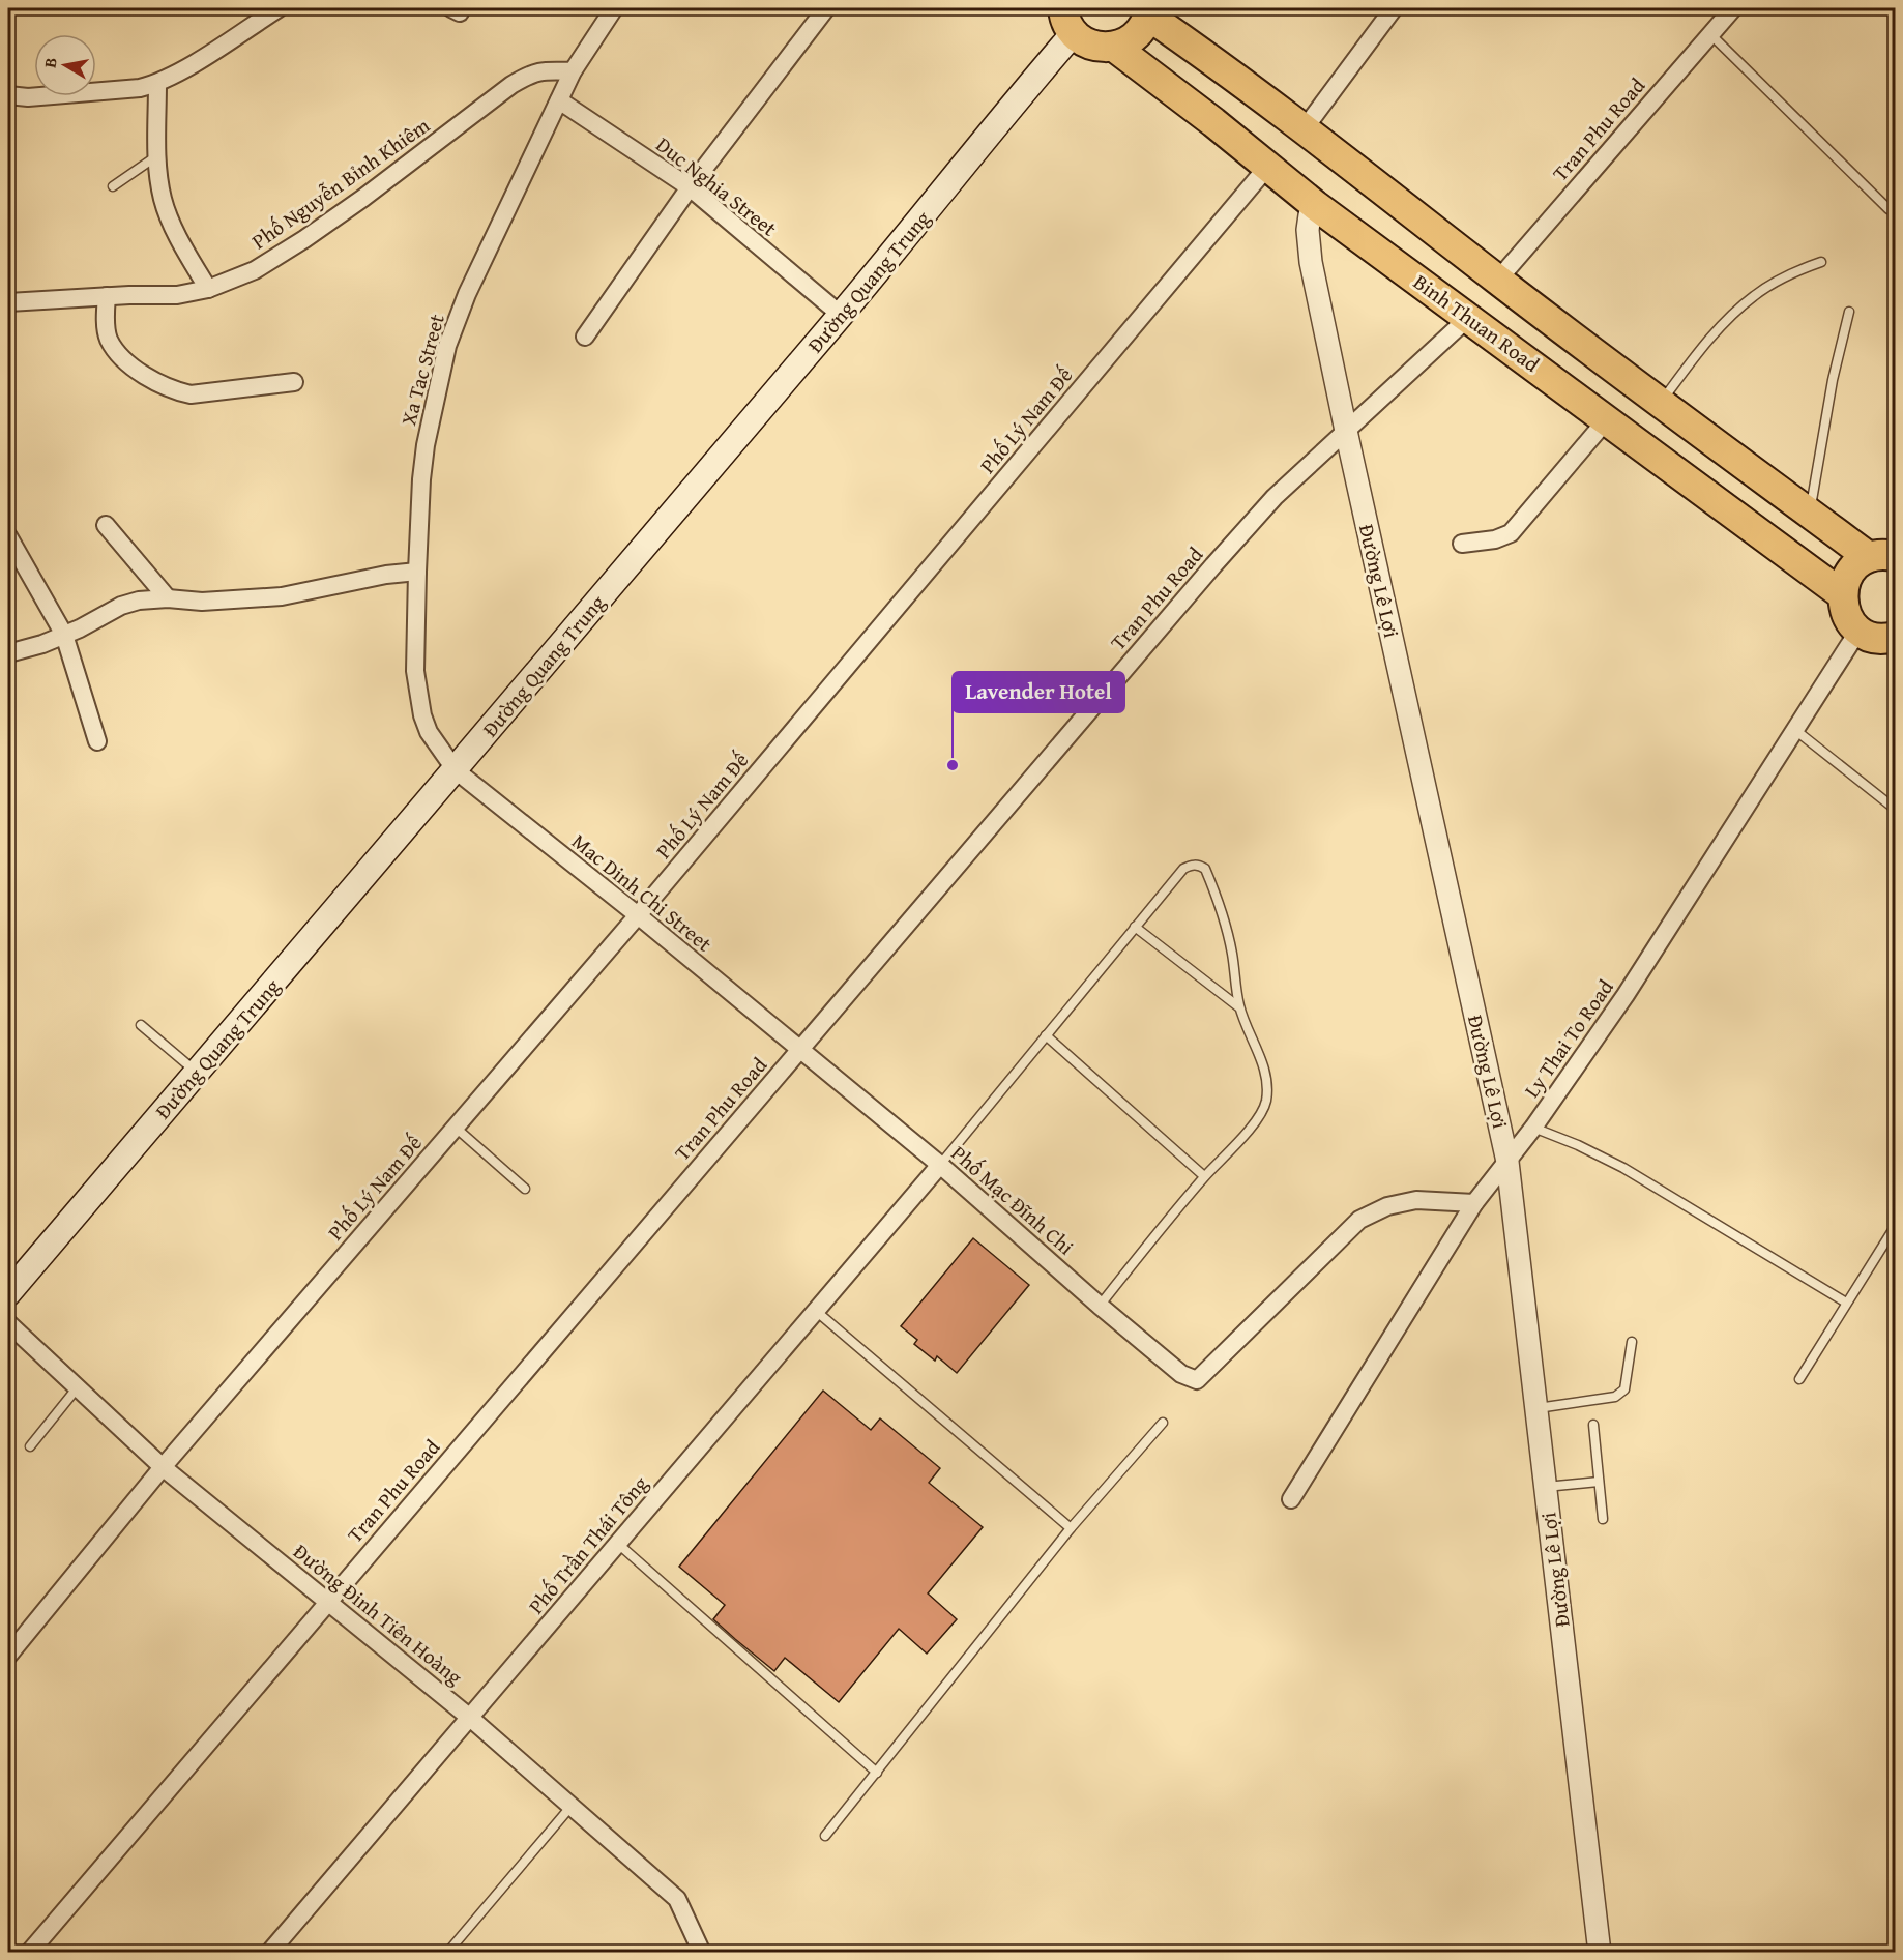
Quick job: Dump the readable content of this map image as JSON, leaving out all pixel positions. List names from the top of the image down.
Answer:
{
  "streets": {
    "highway": ["Binh Thuan Road"],
    "main road": ["Đường Quang Trung"],
    "street": [
      "Tran Phu Road",
      "Phố Nguyễn Bỉnh Khiêm",
      "Duc Nghia Street",
      "Xa Tac Street",
      "Phố Lý Nam Đế",
      "Đường Lê Lợi",
      "Mac Dinh Chi Street",
      "Ly Thai To Road",
      "Phố Mạc Đĩnh Chi",
      "Phố Trần Thái Tông",
      "Đường Đinh Tiên Hoàng"
    ]
  },
  "crossings": [
    ["Tran Phu Road", "Binh Thuan Road"],
    ["Tran Phu Road", "Đường Lê Lợi"],
    ["Tran Phu Road", "Mac Dinh Chi Street"],
    ["Tran Phu Road", "Phố Mạc Đĩnh Chi"],
    ["Tran Phu Road", "Đường Đinh Tiên Hoàng"],
    ["Phố Nguyễn Bỉnh Khiêm", "Xa Tac Street"],
    ["Duc Nghia Street", "Đường Quang Trung"],
    ["Duc Nghia Street", "Xa Tac Street"],
    ["Đường Quang Trung", "Xa Tac Street"],
    ["Đường Quang Trung", "Mac Dinh Chi Street"],
    ["Binh Thuan Road", "Phố Lý Nam Đế"],
    ["Binh Thuan Road", "Đường Lê Lợi"],
    ["Xa Tac Street", "Mac Dinh Chi Street"],
    ["Phố Lý Nam Đế", "Mac Dinh Chi Street"],
    ["Phố Lý Nam Đế", "Đường Đinh Tiên Hoàng"],
    ["Đường Lê Lợi", "Ly Thai To Road"],
    ["Mac Dinh Chi Street", "Phố Mạc Đĩnh Chi"],
    ["Ly Thai To Road", "Phố Mạc Đĩnh Chi"],
    ["Phố Mạc Đĩnh Chi", "Phố Trần Thái Tông"],
    ["Phố Trần Thái Tông", "Đường Đinh Tiên Hoàng"]
  ],
  "places": ["Lavender Hotel"],
  "north": "left"
}
